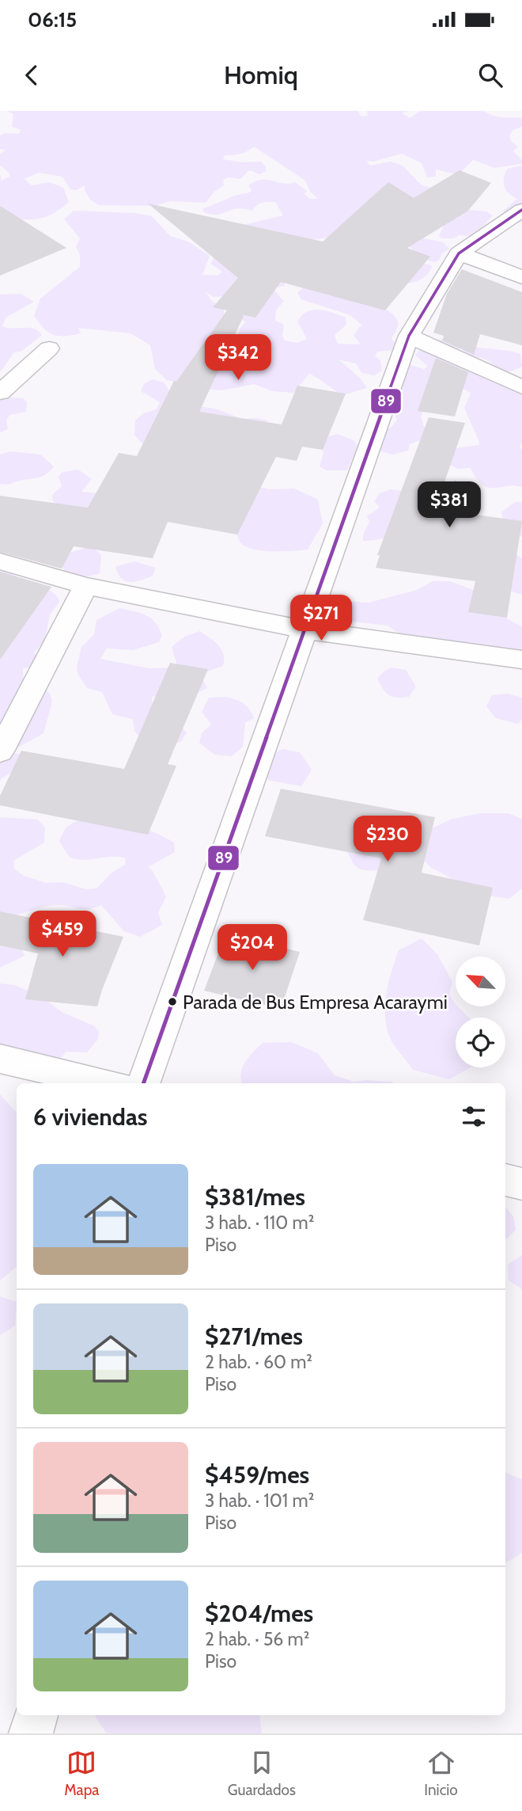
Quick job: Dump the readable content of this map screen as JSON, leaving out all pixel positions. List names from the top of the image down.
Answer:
{
  "places": ["Parada de Bus Empresa Acaraymi"],
  "lines": ["transit line 89"],
  "north": "top left",
  "page": {
    "status": "06:15",
    "header": "Homiq",
    "price": [
      "$342",
      "$381",
      "$271",
      "$230",
      "$459",
      "$204"
    ],
    "heading": "6 viviendas",
    "list": [
      {
        "name": "$381/mes",
        "note": "3 hab. · 110 m² · Piso"
      },
      {
        "name": "$271/mes",
        "note": "2 hab. · 60 m² · Piso"
      },
      {
        "name": "$459/mes",
        "note": "3 hab. · 101 m² · Piso"
      },
      {
        "name": "$204/mes",
        "note": "2 hab. · 56 m² · Piso"
      }
    ],
    "tabs": ["Mapa", "Guardados", "Inicio"]
  }
}
